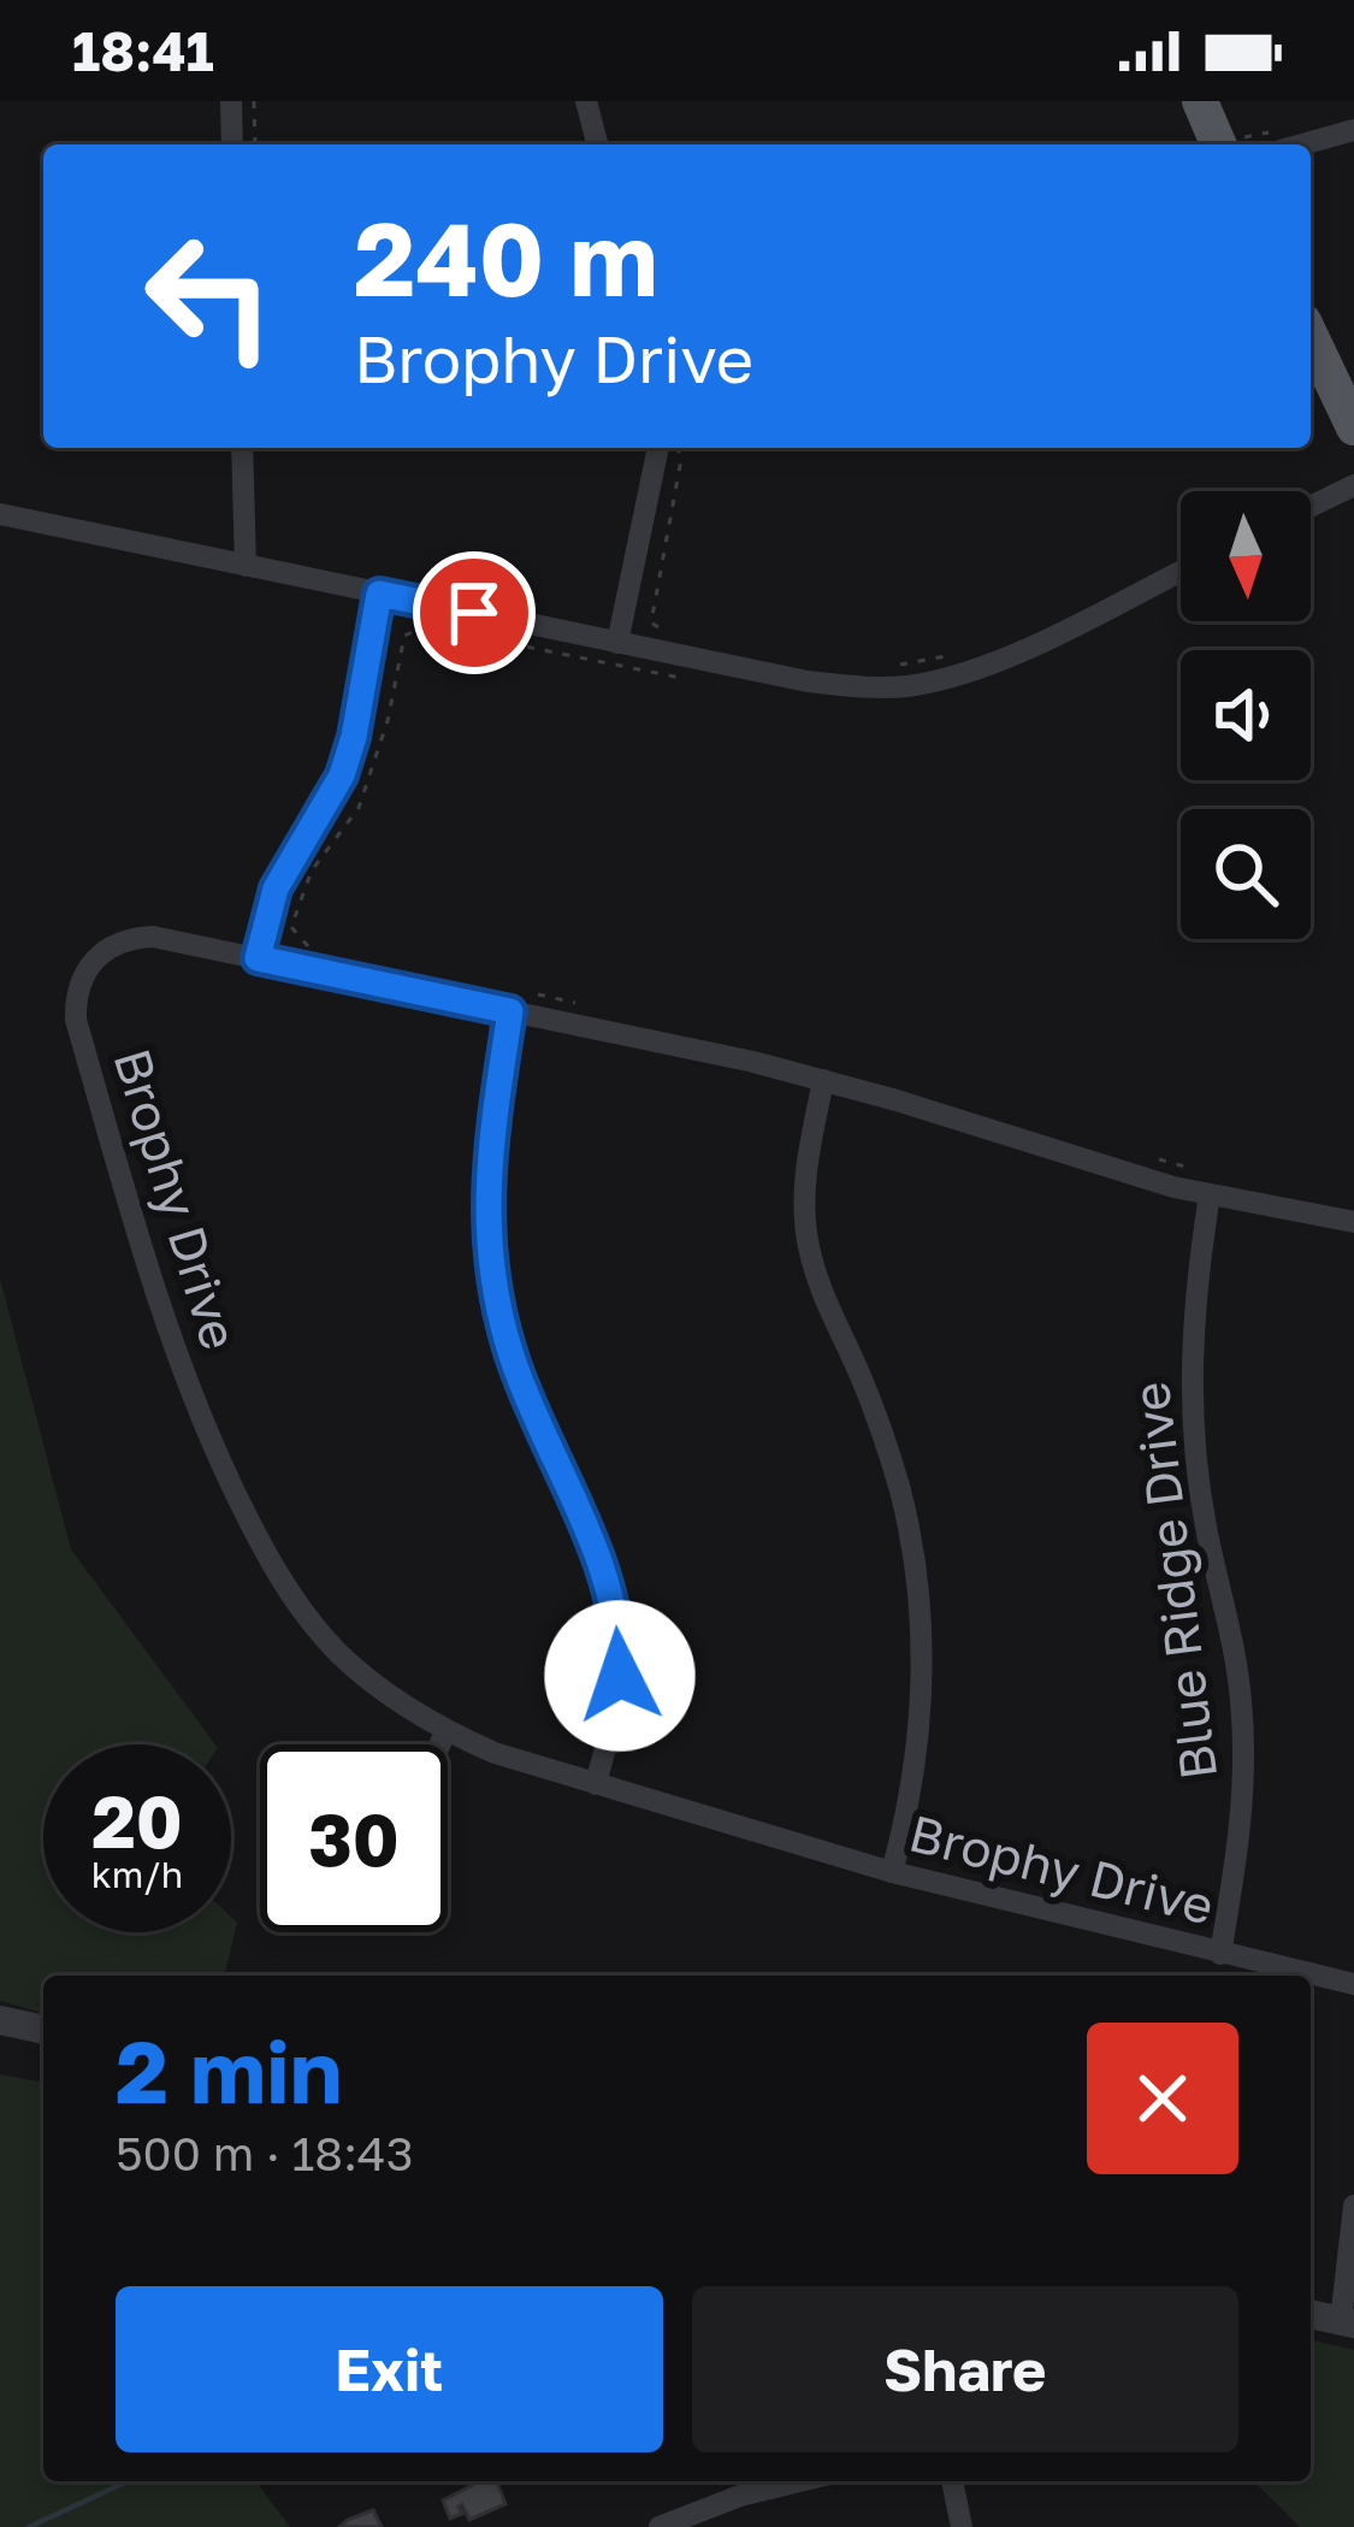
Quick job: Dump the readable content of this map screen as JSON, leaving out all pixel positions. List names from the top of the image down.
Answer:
{
  "streets": {
    "street": ["Brophy Drive", "Blue Ridge Drive"]
  },
  "crossings": [
    ["Brophy Drive", "Blue Ridge Drive"]
  ],
  "north": "bottom",
  "page": {
    "status": "18:41",
    "turn": ["240 m", "Brophy Drive"],
    "speed": "20 km/h",
    "limit": "30",
    "heading": ["2 min", "500 m · 18:43"],
    "buttons": ["Exit", "Share"]
  }
}
